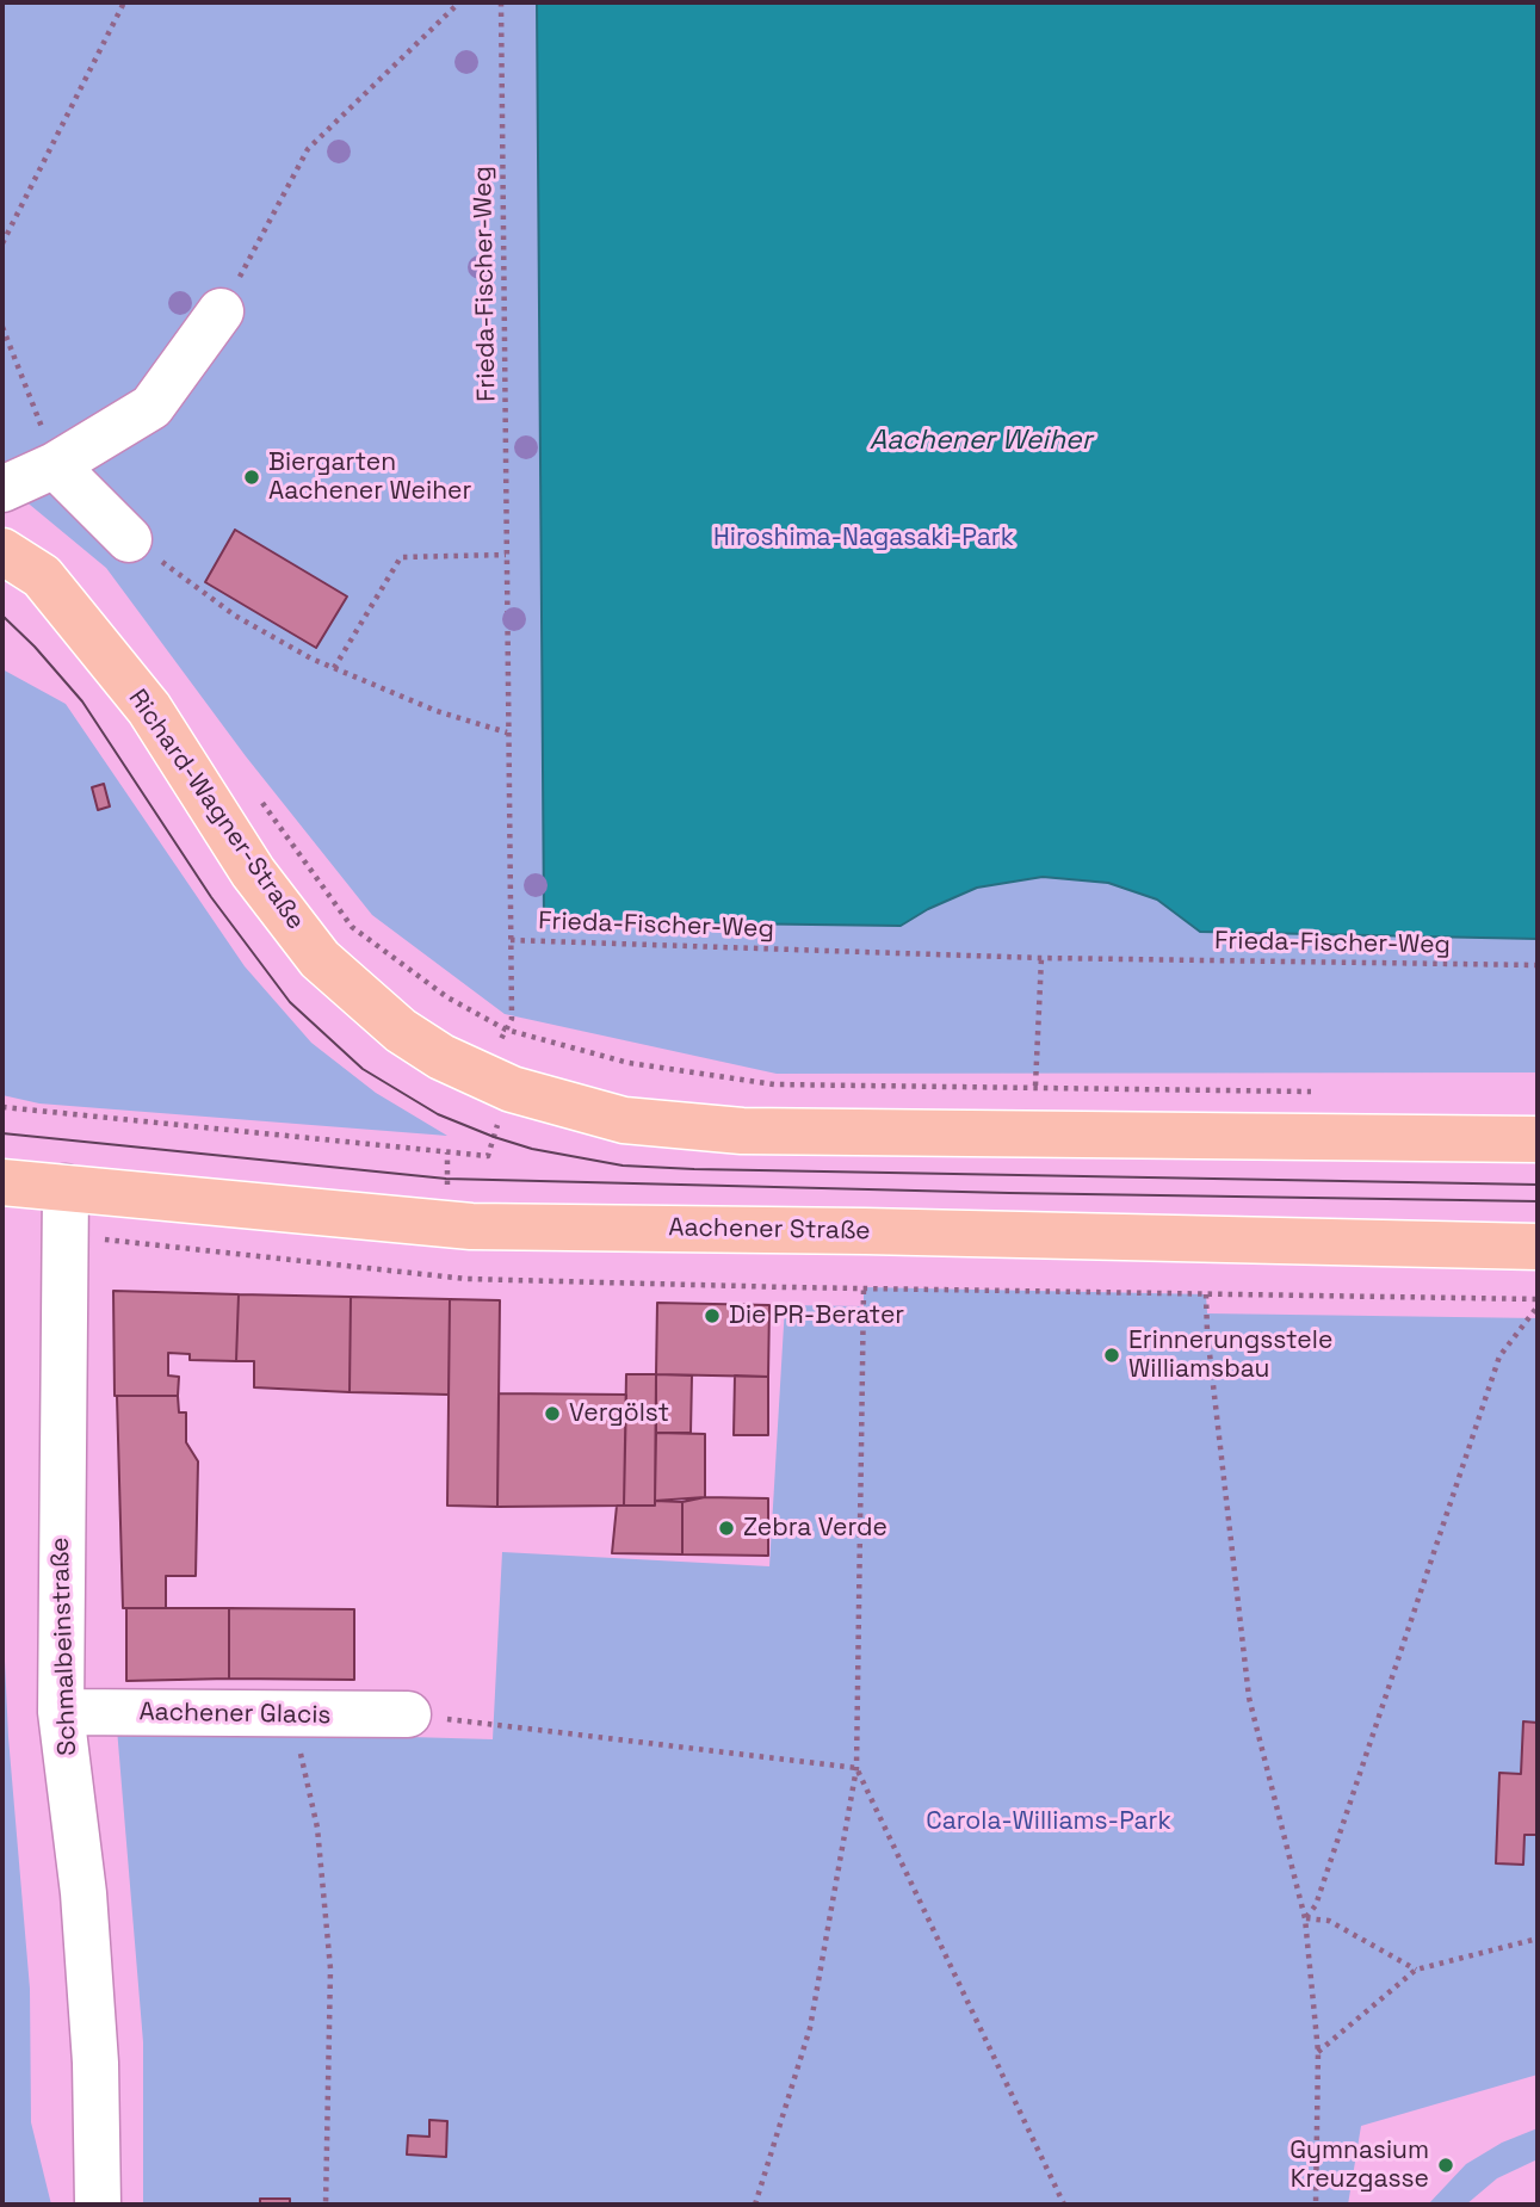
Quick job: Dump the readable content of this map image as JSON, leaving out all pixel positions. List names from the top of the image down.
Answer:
{
  "streets": {
    "main road": ["Richard-Wagner-Straße", "Aachener Straße"],
    "street": ["Schmalbeinstraße", "Aachener Glacis"],
    "path": ["Frieda-Fischer-Weg"]
  },
  "crossings": [
    ["Aachener Straße", "Schmalbeinstraße"],
    ["Schmalbeinstraße", "Aachener Glacis"]
  ],
  "water": ["Aachener Weiher"],
  "parks": ["Hiroshima-Nagasaki-Park", "Carola-Williams-Park"],
  "places": [
    "Biergarten Aachener Weiher",
    "Die PR-Berater",
    "Erinnerungsstele Williamsbau",
    "Vergölst",
    "Zebra Verde",
    "Gymnasium Kreuzgasse"
  ]
}
